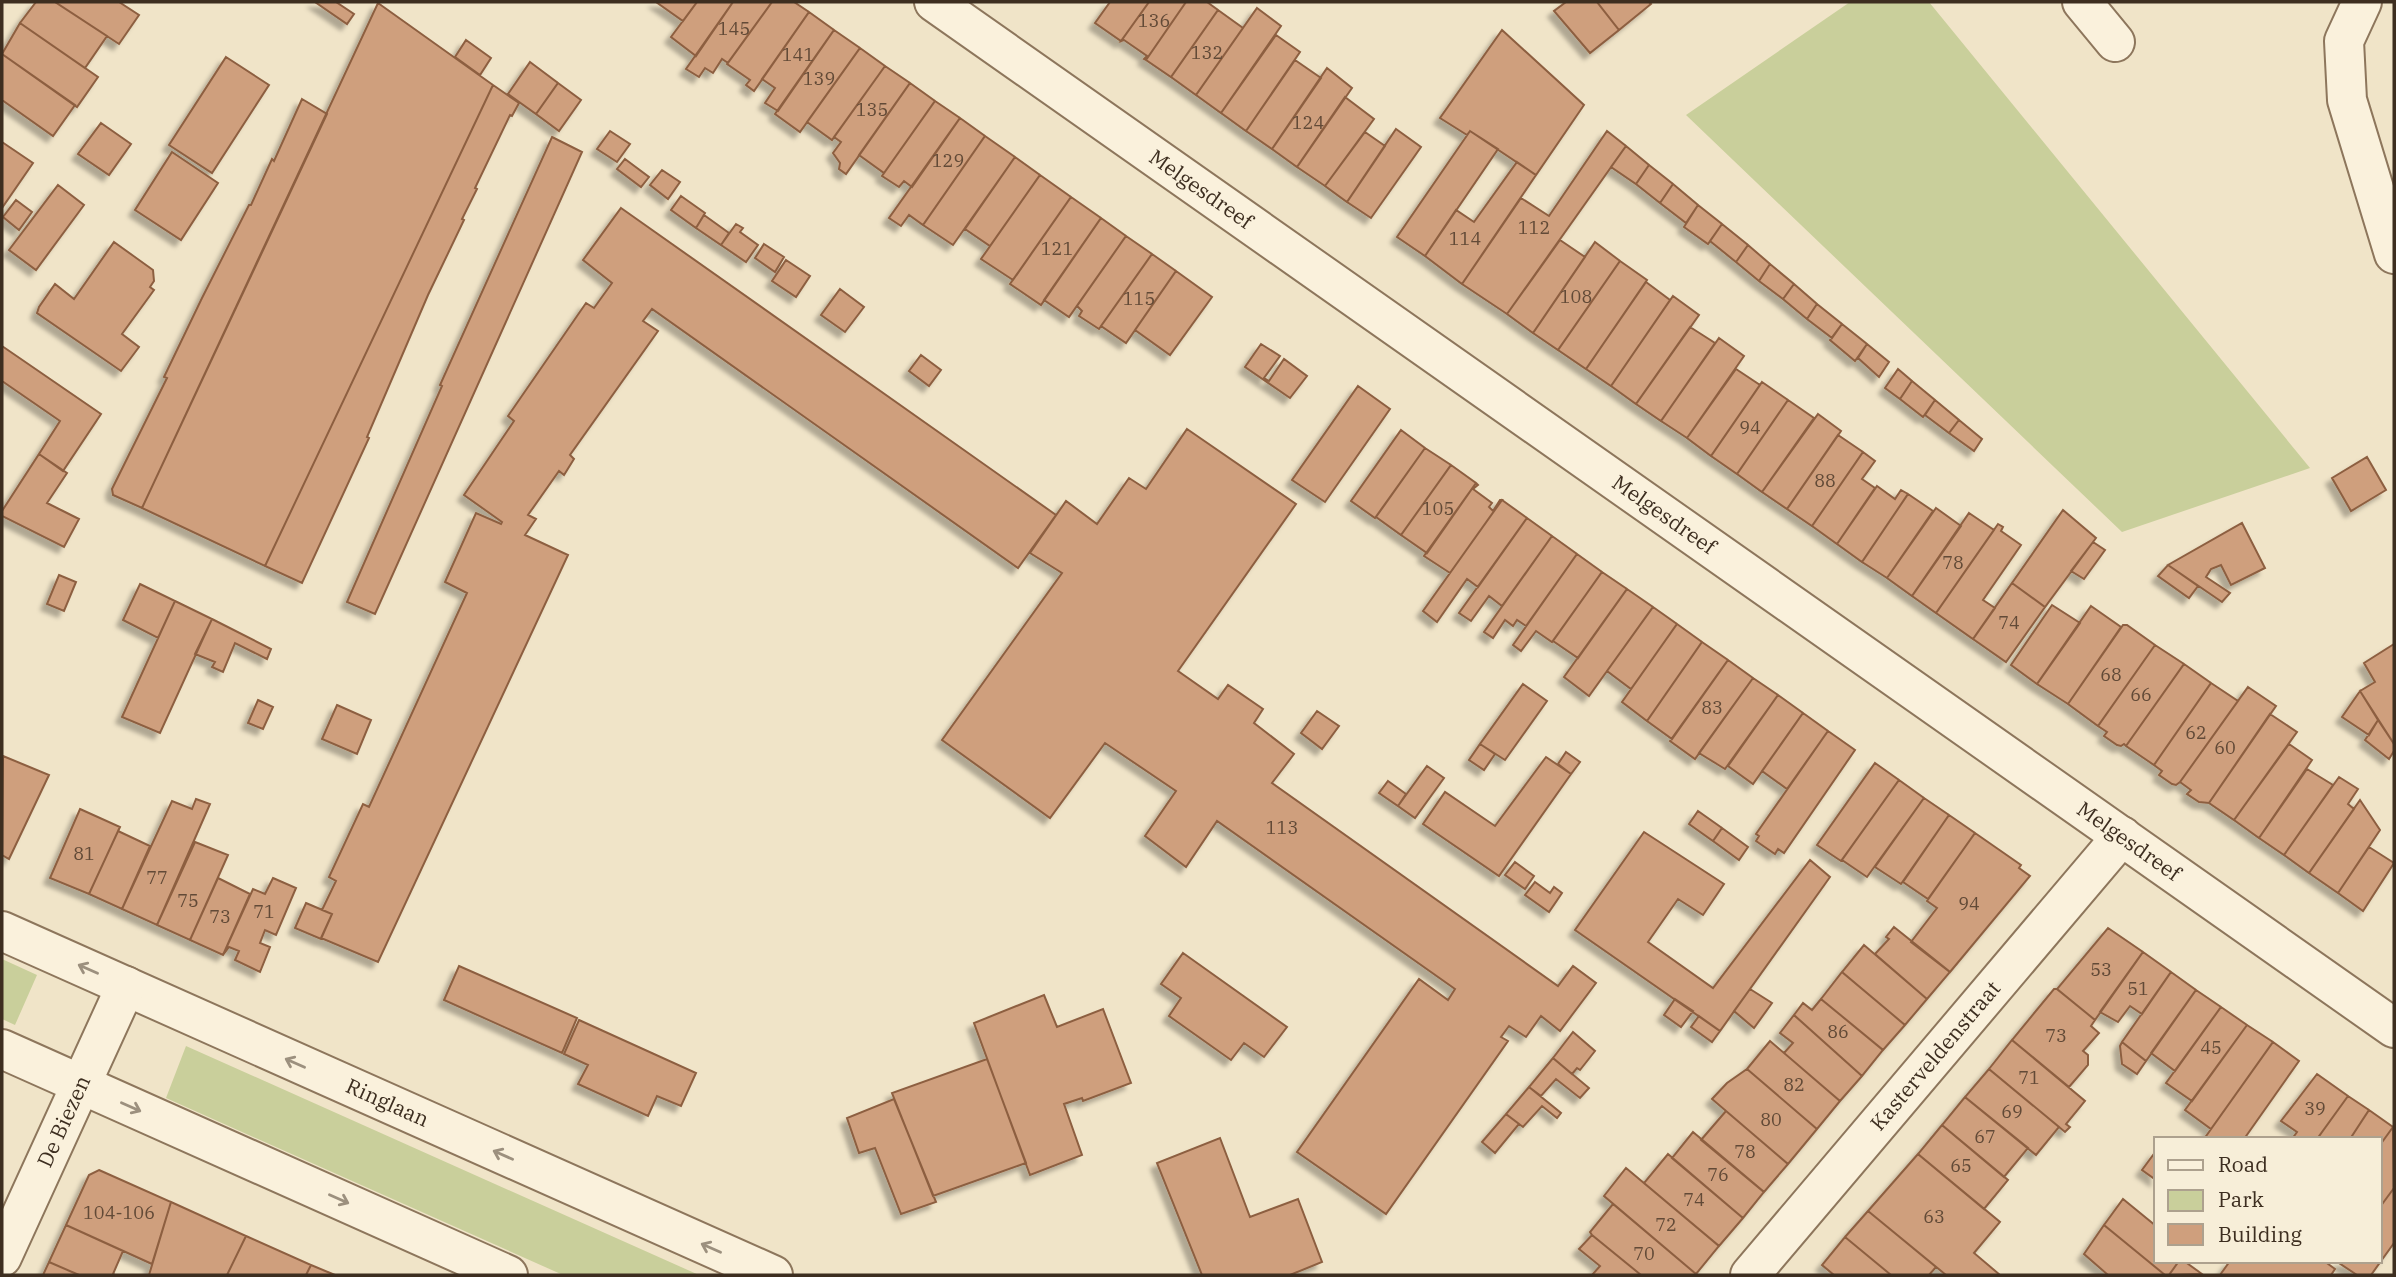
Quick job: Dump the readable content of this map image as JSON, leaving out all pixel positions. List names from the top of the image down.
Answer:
{
  "streets": {
    "street": [
      "Melgesdreef",
      "Kasterveldenstraat",
      "Ringlaan",
      "De Biezen"
    ]
  },
  "crossings": [
    ["Melgesdreef", "Kasterveldenstraat"],
    ["Ringlaan", "De Biezen"]
  ],
  "house_numbers": [
    "136",
    "145",
    "132",
    "141",
    "139",
    "135",
    "124",
    "129",
    "112",
    "114",
    "121",
    "108",
    "115",
    "94",
    "88",
    "105",
    "78",
    "74",
    "68",
    "66",
    "83",
    "62",
    "60",
    "113",
    "81",
    "77",
    "75",
    "94",
    "71",
    "73",
    "53",
    "51",
    "86",
    "73",
    "45",
    "71",
    "82",
    "39",
    "69",
    "80",
    "67",
    "78",
    "65",
    "76",
    "74",
    "104-106",
    "63",
    "72",
    "70"
  ],
  "legend": ["Road", "Park", "Building"]
}
